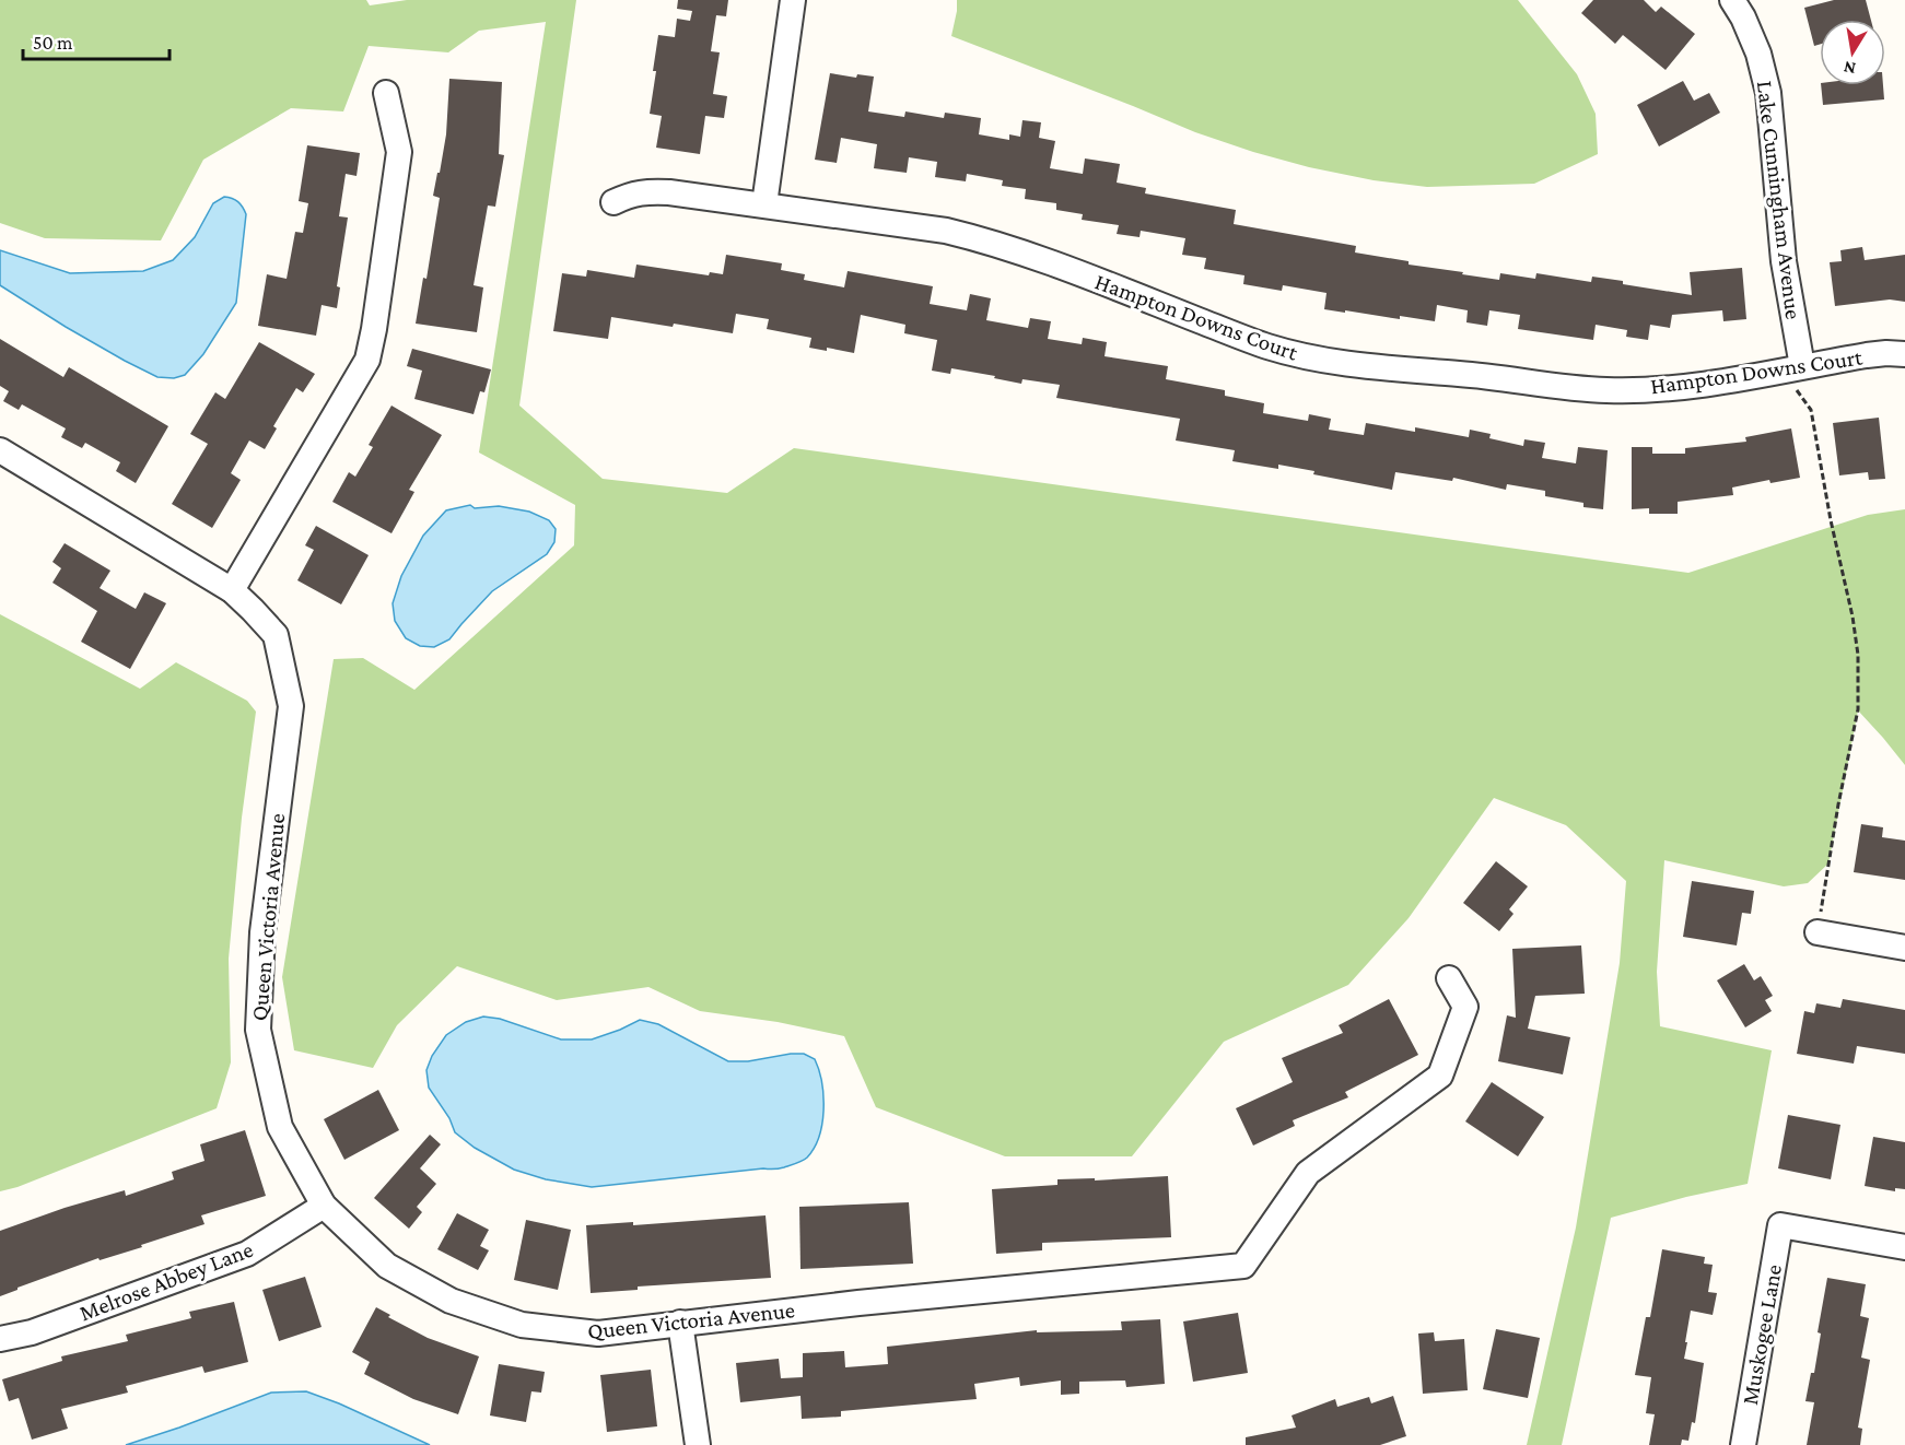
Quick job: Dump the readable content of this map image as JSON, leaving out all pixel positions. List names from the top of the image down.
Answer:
{
  "streets": {
    "street": [
      "Lake Cunningham Avenue",
      "Hampton Downs Court",
      "Queen Victoria Avenue",
      "Melrose Abbey Lane",
      "Muskogee Lane"
    ]
  },
  "crossings": [
    ["Lake Cunningham Avenue", "Hampton Downs Court"],
    ["Queen Victoria Avenue", "Melrose Abbey Lane"]
  ],
  "scale_bar": "50 m",
  "north": "bottom"
}
